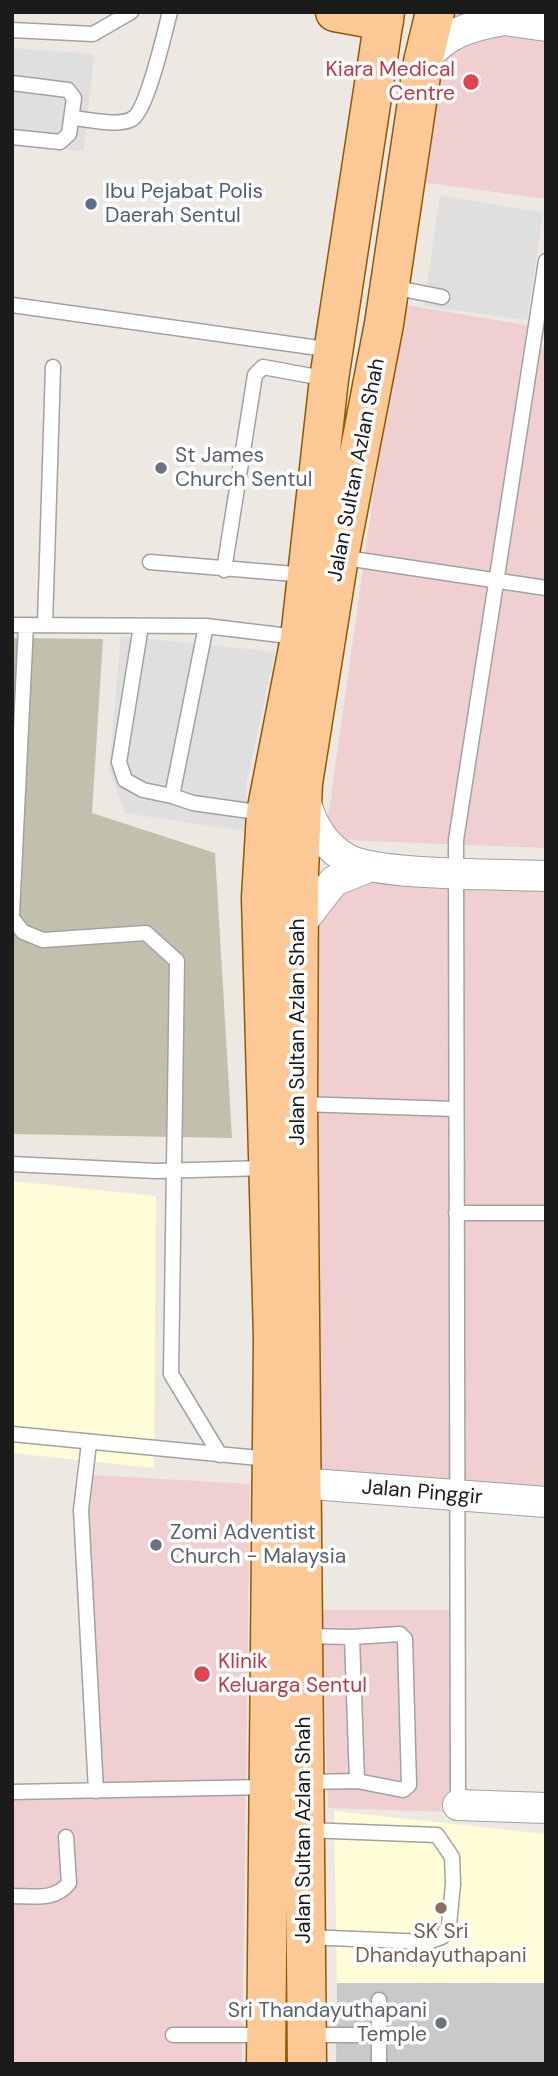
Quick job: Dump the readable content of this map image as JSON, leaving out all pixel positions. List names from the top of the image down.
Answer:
{
  "streets": {
    "main road": ["Jalan Sultan Azlan Shah"],
    "street": ["Jalan Pinggir"]
  },
  "crossings": [
    ["Jalan Sultan Azlan Shah", "Jalan Pinggir"]
  ],
  "places": [
    "Kiara Medical Centre",
    "Ibu Pejabat Polis Daerah Sentul",
    "St James Church Sentul",
    "Zomi Adventist Church - Malaysia",
    "Klinik Keluarga Sentul",
    "SK Sri Dhandayuthapani",
    "Sri Thandayuthapani Temple"
  ]
}
